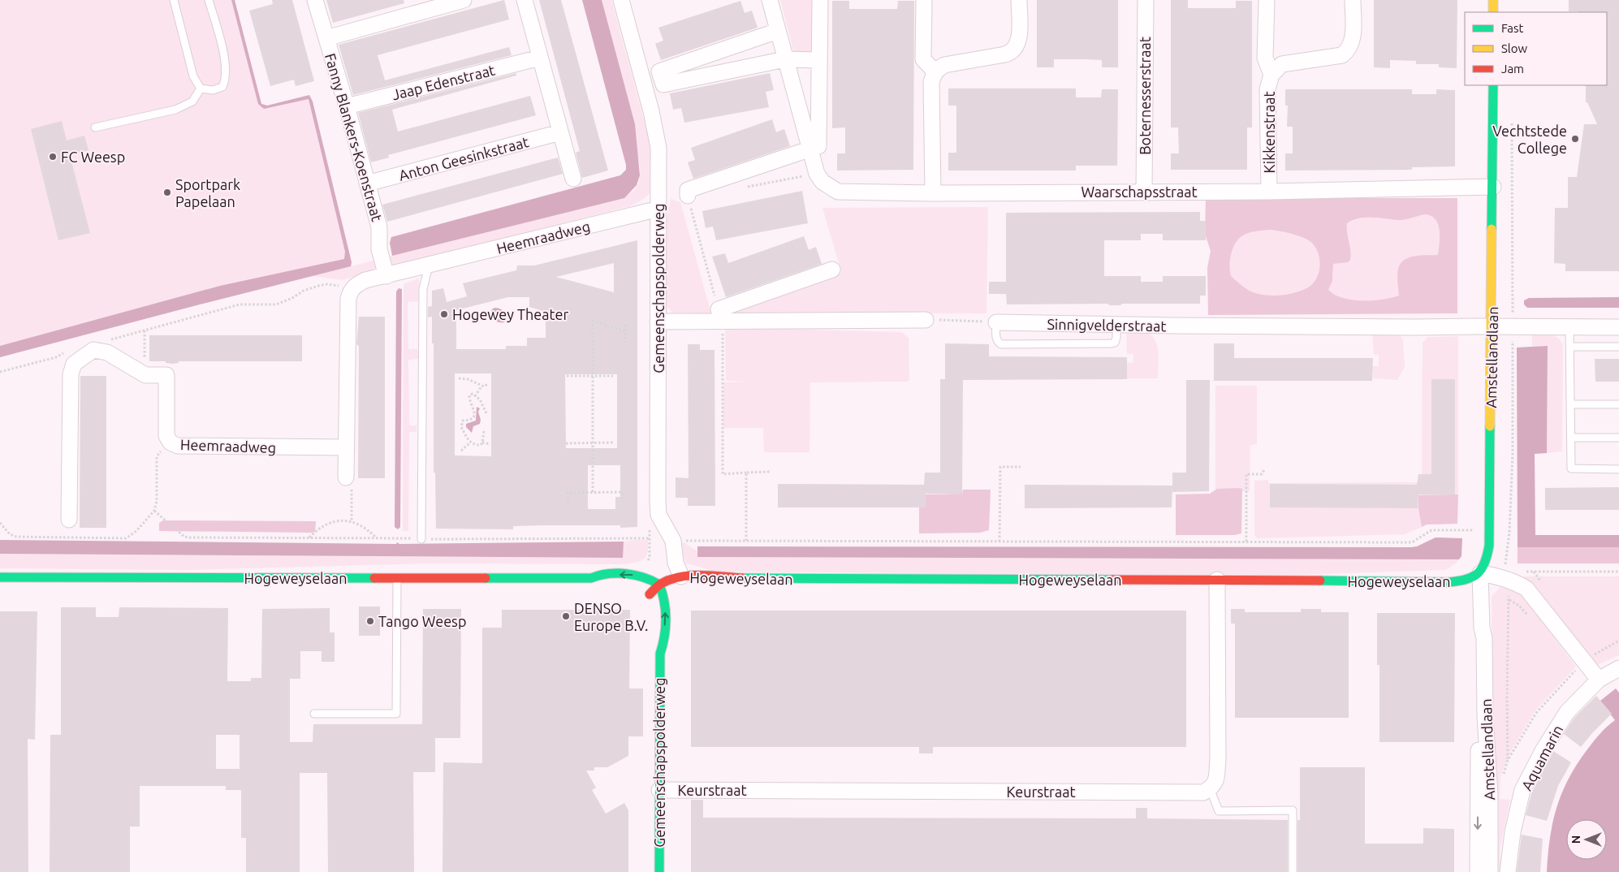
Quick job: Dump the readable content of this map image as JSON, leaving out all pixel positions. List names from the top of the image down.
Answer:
{
  "streets": {
    "main road": ["Gemeenschapspolderweg", "Amstellandlaan", "Hogeweyselaan"],
    "street": [
      "Jaap Edenstraat",
      "Boternesserstraat",
      "Kikkenstraat",
      "Fanny Blankers-Koenstraat",
      "Anton Geesinkstraat",
      "Waarschapsstraat",
      "Heemraadweg",
      "Sinnigvelderstraat",
      "Aquamarin",
      "Keurstraat"
    ]
  },
  "crossings": [
    ["Jaap Edenstraat", "Fanny Blankers-Koenstraat"],
    ["Boternesserstraat", "Waarschapsstraat"],
    ["Kikkenstraat", "Waarschapsstraat"],
    ["Fanny Blankers-Koenstraat", "Anton Geesinkstraat"],
    ["Fanny Blankers-Koenstraat", "Heemraadweg"],
    ["Waarschapsstraat", "Amstellandlaan"],
    ["Heemraadweg", "Gemeenschapspolderweg"],
    ["Gemeenschapspolderweg", "Hogeweyselaan"],
    ["Gemeenschapspolderweg", "Keurstraat"],
    ["Sinnigvelderstraat", "Amstellandlaan"],
    ["Amstellandlaan", "Hogeweyselaan"]
  ],
  "places": [
    "Vechtstede College",
    "FC Weesp",
    "Sportpark Papelaan",
    "Hogewey Theater",
    "DENSO Europe B.V.",
    "Tango Weesp"
  ],
  "legend": ["Fast", "Slow", "Jam"],
  "north": "left"
}
